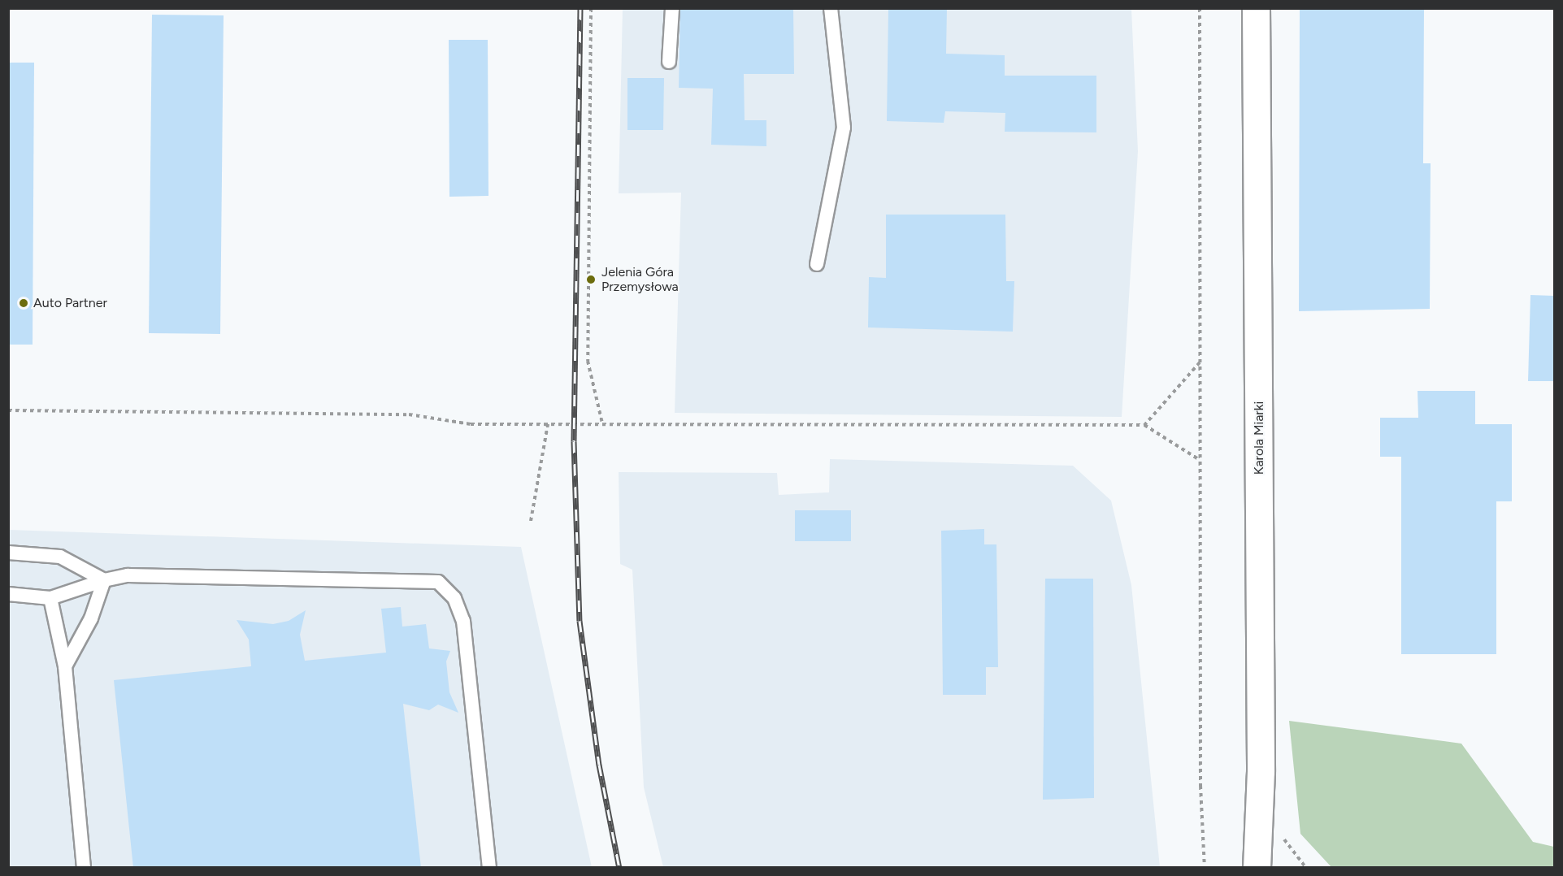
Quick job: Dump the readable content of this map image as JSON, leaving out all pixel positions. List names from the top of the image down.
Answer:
{
  "streets": {
    "street": ["Karola Miarki"]
  },
  "places": ["Jelenia Góra Przemysłowa", "Auto Partner"]
}
